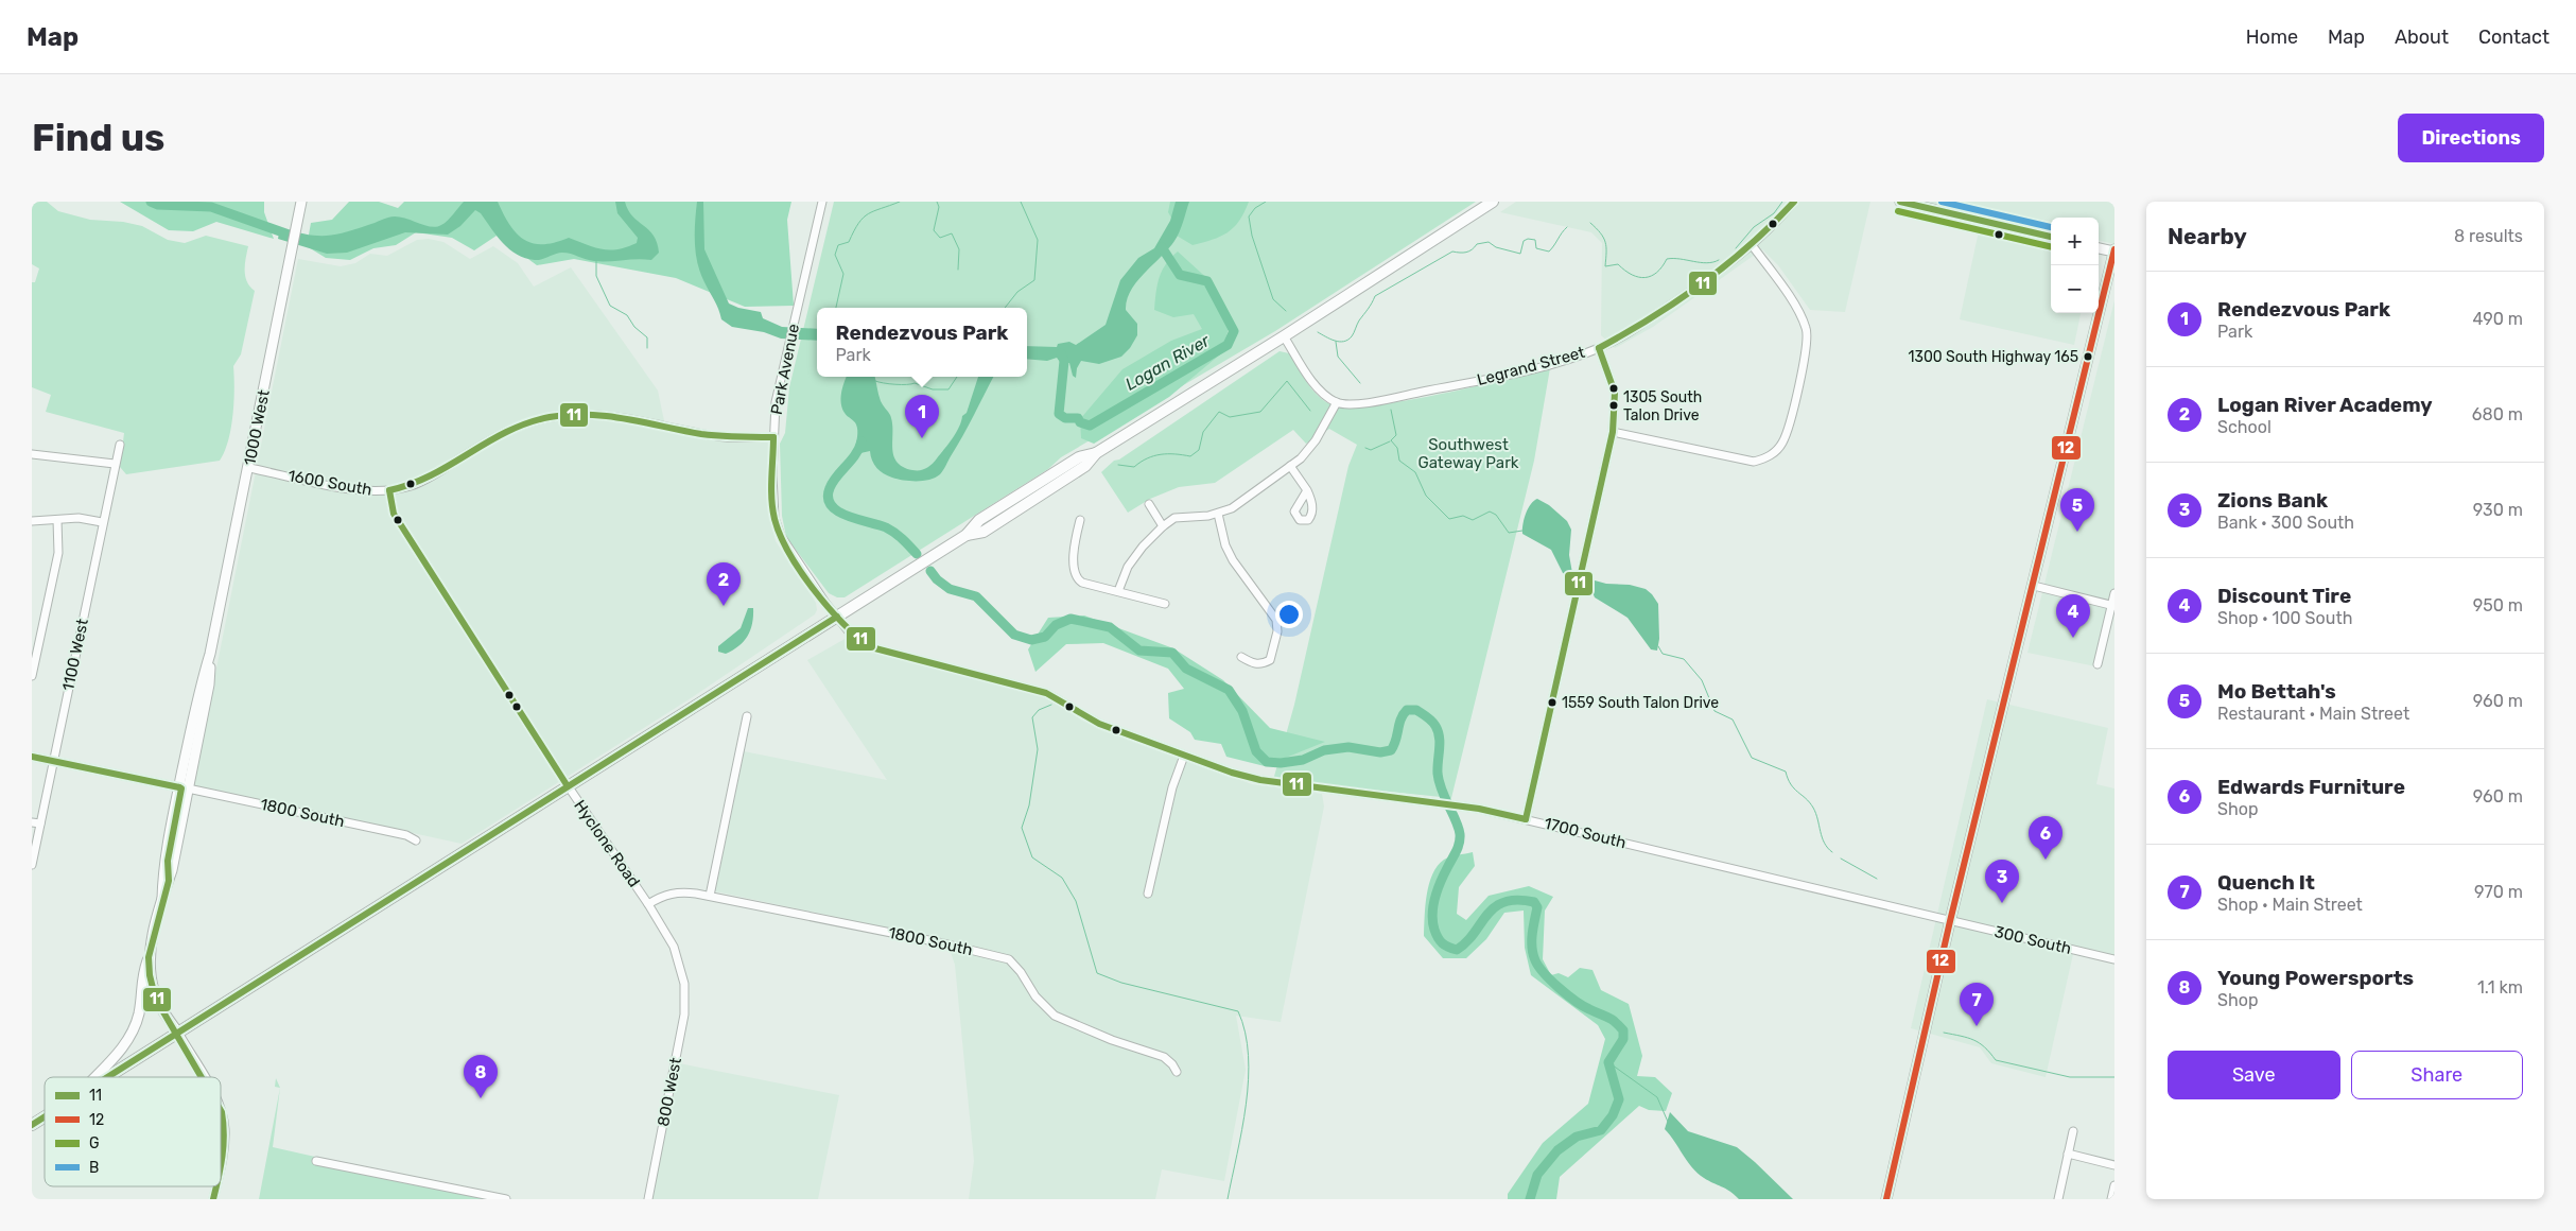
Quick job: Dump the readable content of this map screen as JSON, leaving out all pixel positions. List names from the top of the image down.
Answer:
{
  "streets": {
    "main road": ["1000 West"],
    "street": [
      "Legrand Street",
      "Park Avenue",
      "1600 South",
      "1100 West",
      "1800 South",
      "1700 South",
      "Hyclone Road",
      "300 South",
      "800 West"
    ]
  },
  "crossings": [
    ["Park Avenue", "1600 South"],
    ["Park Avenue", "1700 South"],
    ["1000 West", "1600 South"],
    ["1000 West", "1800 South"],
    ["1600 South", "Hyclone Road"],
    ["1100 West", "1800 South"],
    ["1800 South", "Hyclone Road"],
    ["1700 South", "300 South"],
    ["Hyclone Road", "800 West"]
  ],
  "water": ["Logan River"],
  "parks": ["Southwest Gateway Park"],
  "places": ["1300 South Highway 165", "1305 South Talon Drive", "1559 South Talon Drive"],
  "lines": [
    "transit line 11",
    "transit line B",
    "transit line G",
    "transit line 12"
  ],
  "legend": [
    "11",
    "12",
    "G",
    "B"
  ],
  "page": {
    "header": "Map",
    "nav": [
      "Home",
      "Map",
      "About",
      "Contact"
    ],
    "buttons": [
      "Directions",
      ["Save", "Share"]
    ],
    "title": "Find us",
    "heading": ["Nearby", "8 results"],
    "map_buttons": ["+", "−"],
    "list": [
      {
        "mark": "1",
        "name": "Rendezvous Park",
        "note": "Park",
        "value": "490 m"
      },
      {
        "mark": "2",
        "name": "Logan River Academy",
        "note": "School",
        "value": "680 m"
      },
      {
        "mark": "3",
        "name": "Zions Bank",
        "note": "Bank · 300 South",
        "value": "930 m"
      },
      {
        "mark": "4",
        "name": "Discount Tire",
        "note": "Shop · 100 South",
        "value": "950 m"
      },
      {
        "mark": "5",
        "name": "Mo Bettah's",
        "note": "Restaurant · Main Street",
        "value": "960 m"
      },
      {
        "mark": "6",
        "name": "Edwards Furniture",
        "note": "Shop",
        "value": "960 m"
      },
      {
        "mark": "7",
        "name": "Quench It",
        "note": "Shop · Main Street",
        "value": "970 m"
      },
      {
        "mark": "8",
        "name": "Young Powersports",
        "note": "Shop",
        "value": "1.1 km"
      }
    ],
    "popup": ["Rendezvous Park", "Park"],
    "pins": [
      "1",
      "5",
      "2",
      "4",
      "6",
      "3",
      "7",
      "8"
    ]
  }
}
